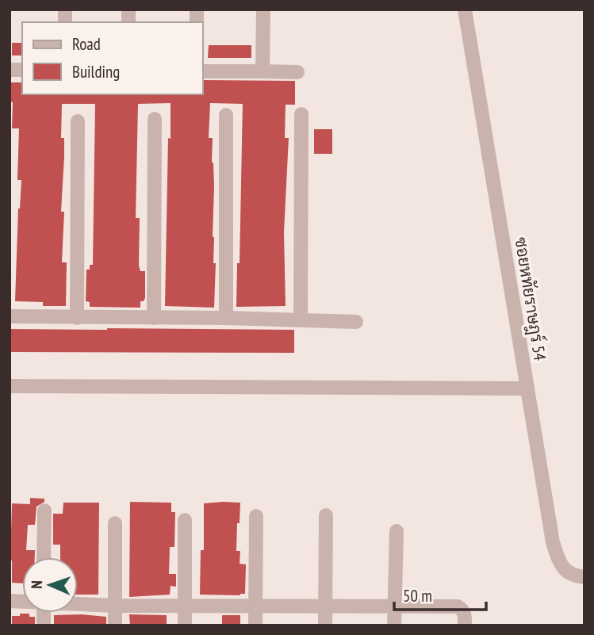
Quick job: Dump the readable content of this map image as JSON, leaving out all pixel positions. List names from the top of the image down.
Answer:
{
  "streets": {
    "street": ["ซอยหทัยราษฎร์ 54"]
  },
  "legend": ["Road", "Building"],
  "scale_bar": "50 m",
  "north": "left"
}
